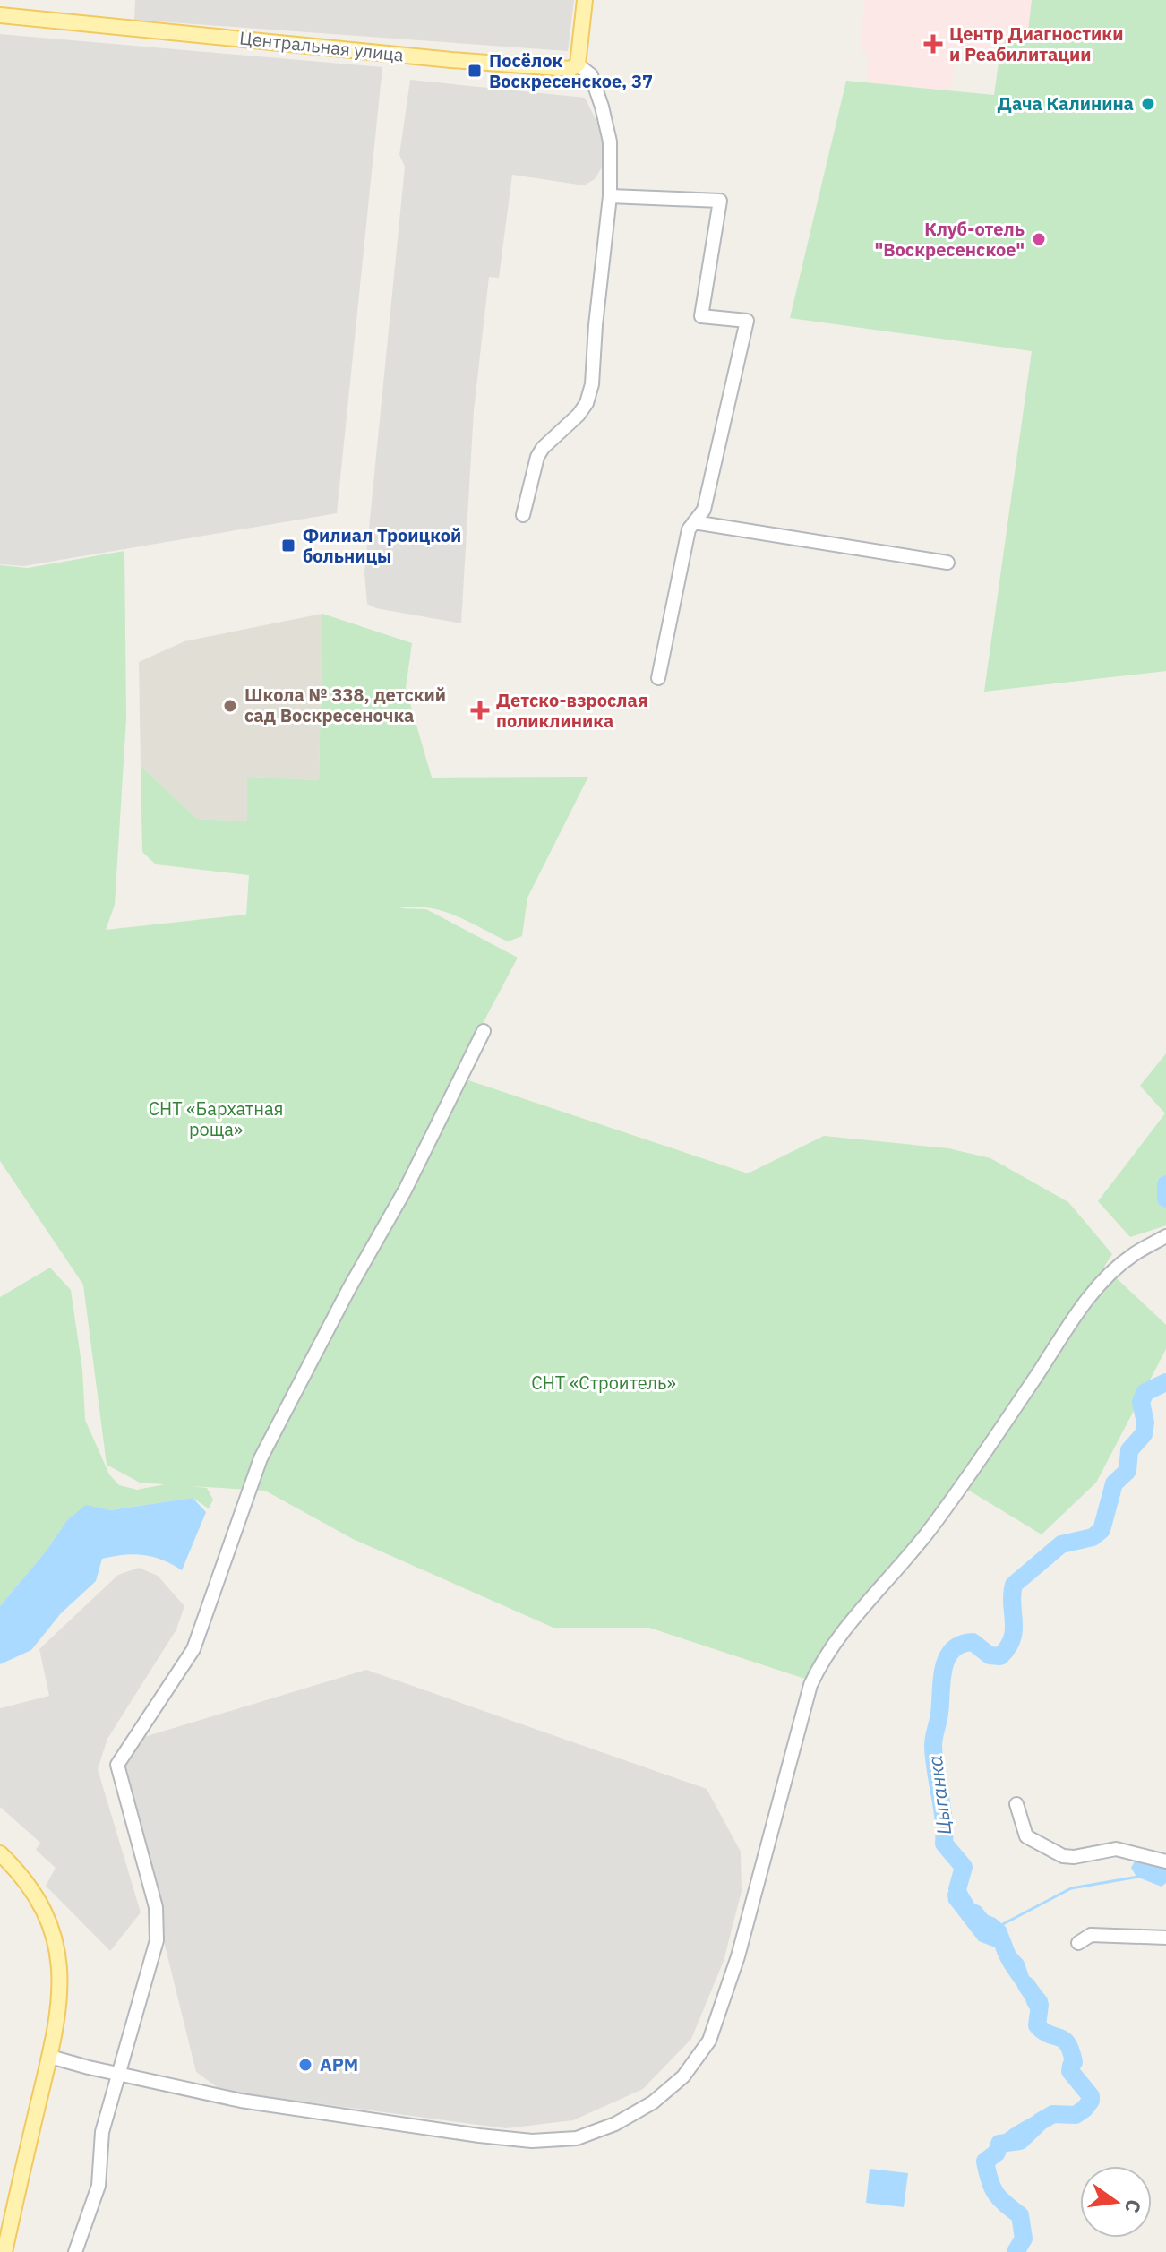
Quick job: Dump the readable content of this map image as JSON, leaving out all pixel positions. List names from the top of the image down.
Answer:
{
  "streets": {
    "main road": ["Центральная улица"]
  },
  "water": ["Цыганка"],
  "parks": ["СНТ «Бархатная роща»", "СНТ «Строитель»"],
  "places": {
    "health": ["Центр Диагностики и Реабилитации", "Детско-взрослая поликлиника"],
    "transit": ["Посёлок Воскресенское, 37", "Филиал Троицкой больницы"],
    "other": [
      "Дача Калинина",
      "Клуб-отель \"Воскресенское\"",
      "Школа № 338, детский сад Воскресеночка",
      "АРМ"
    ]
  },
  "north": "right"
}
